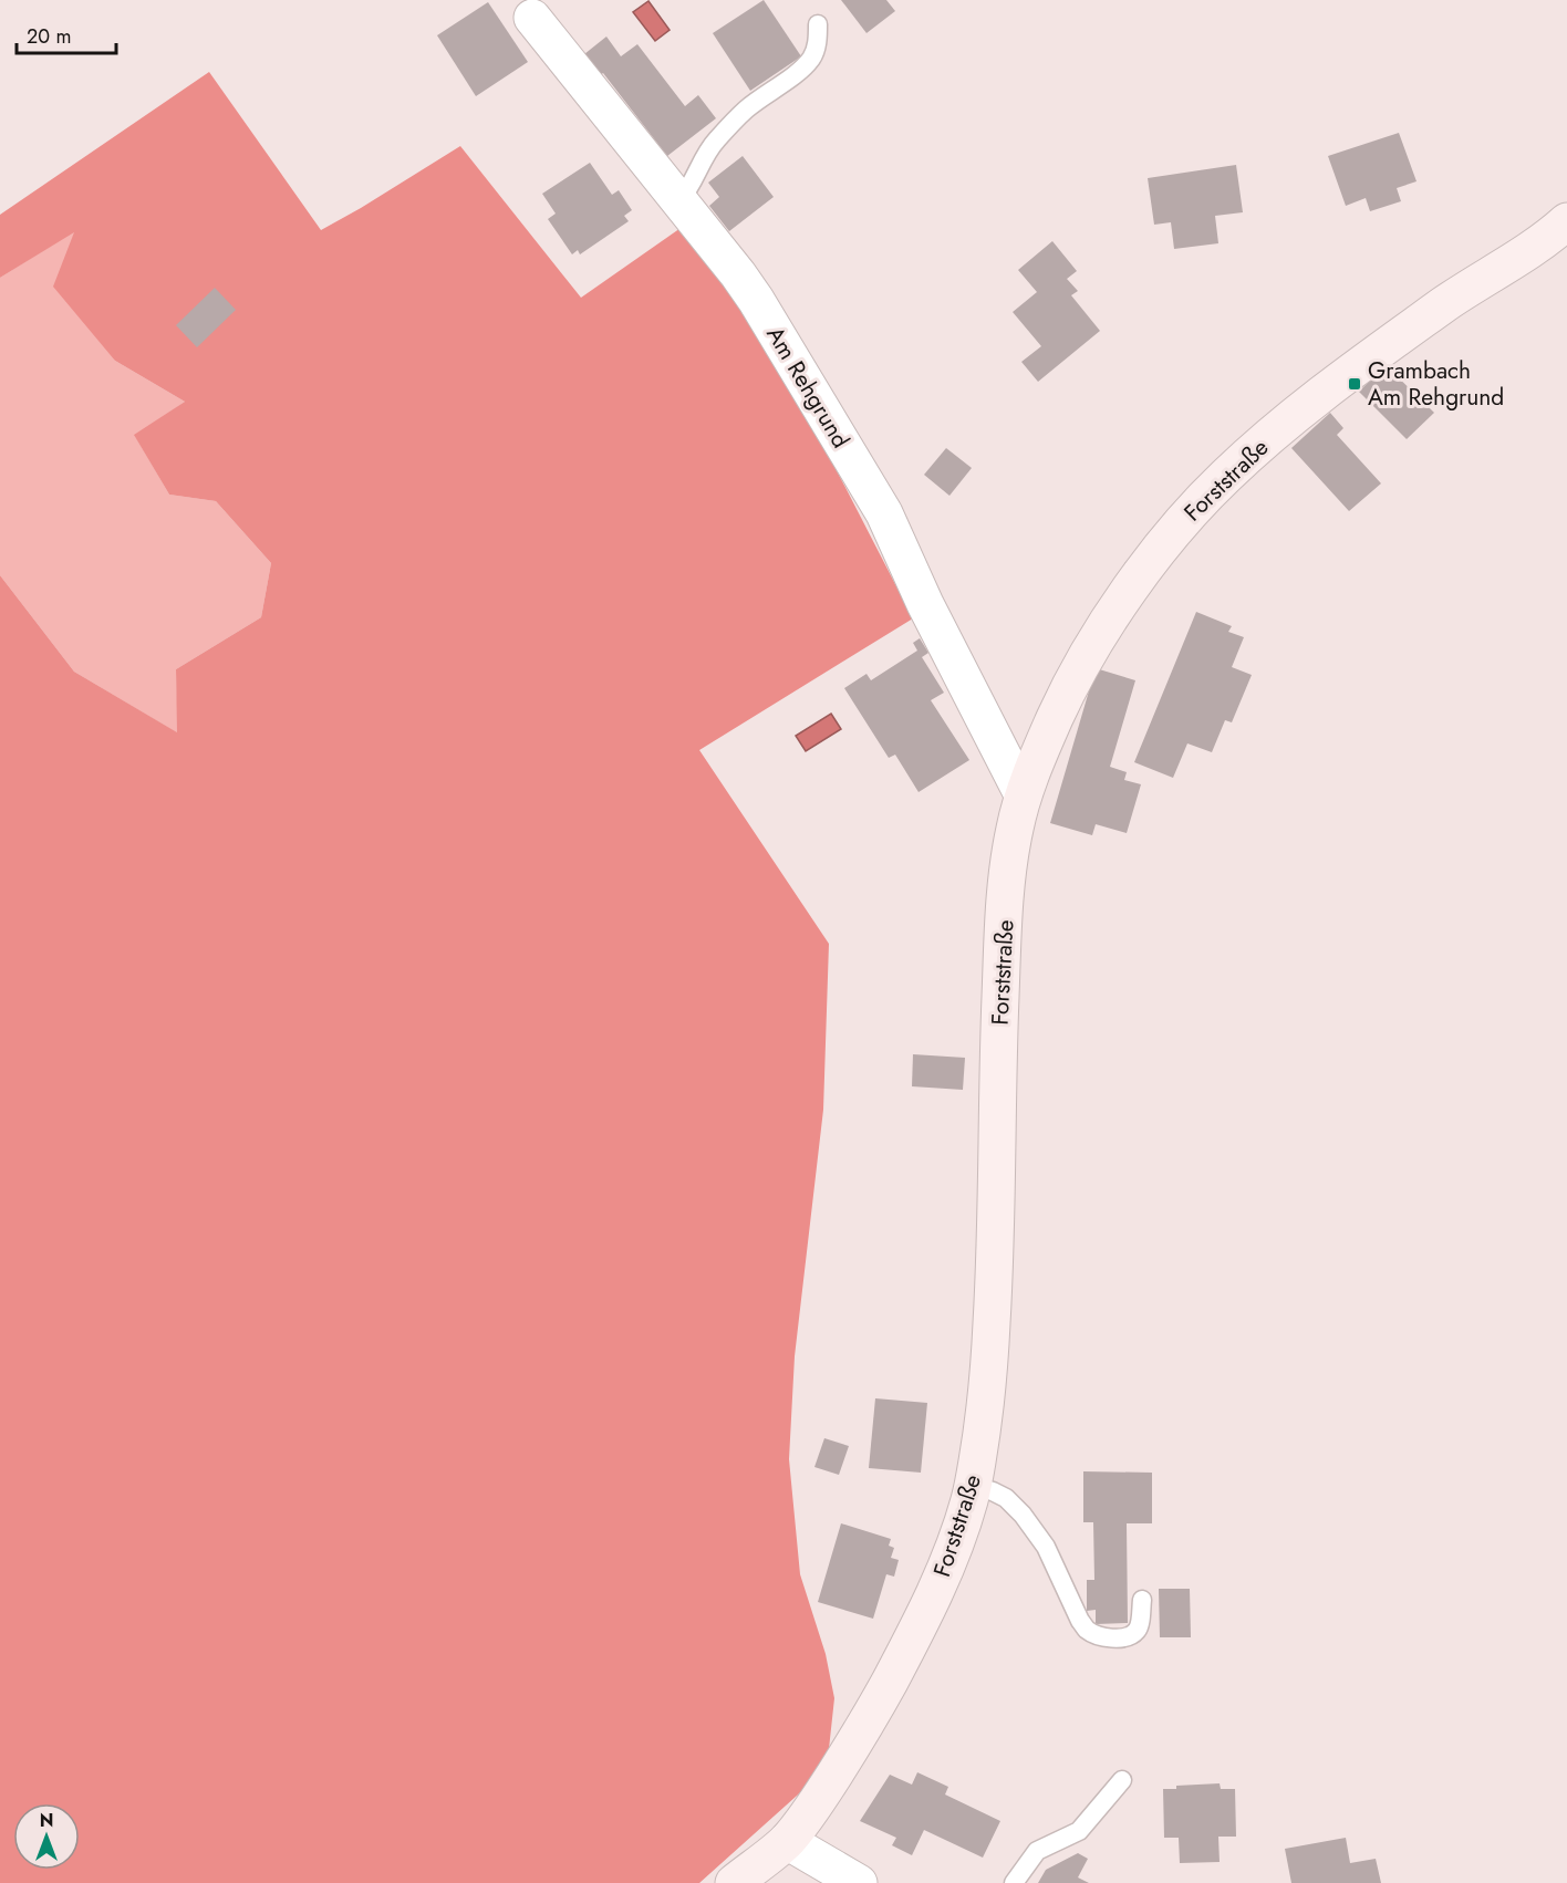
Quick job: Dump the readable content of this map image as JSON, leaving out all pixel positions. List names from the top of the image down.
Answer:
{
  "streets": {
    "street": ["Am Rehgrund", "Forststraße"]
  },
  "crossings": [
    ["Am Rehgrund", "Forststraße"]
  ],
  "places": {
    "transit": ["Grambach Am Rehgrund"]
  },
  "scale_bar": "20 m",
  "north": "top"
}
